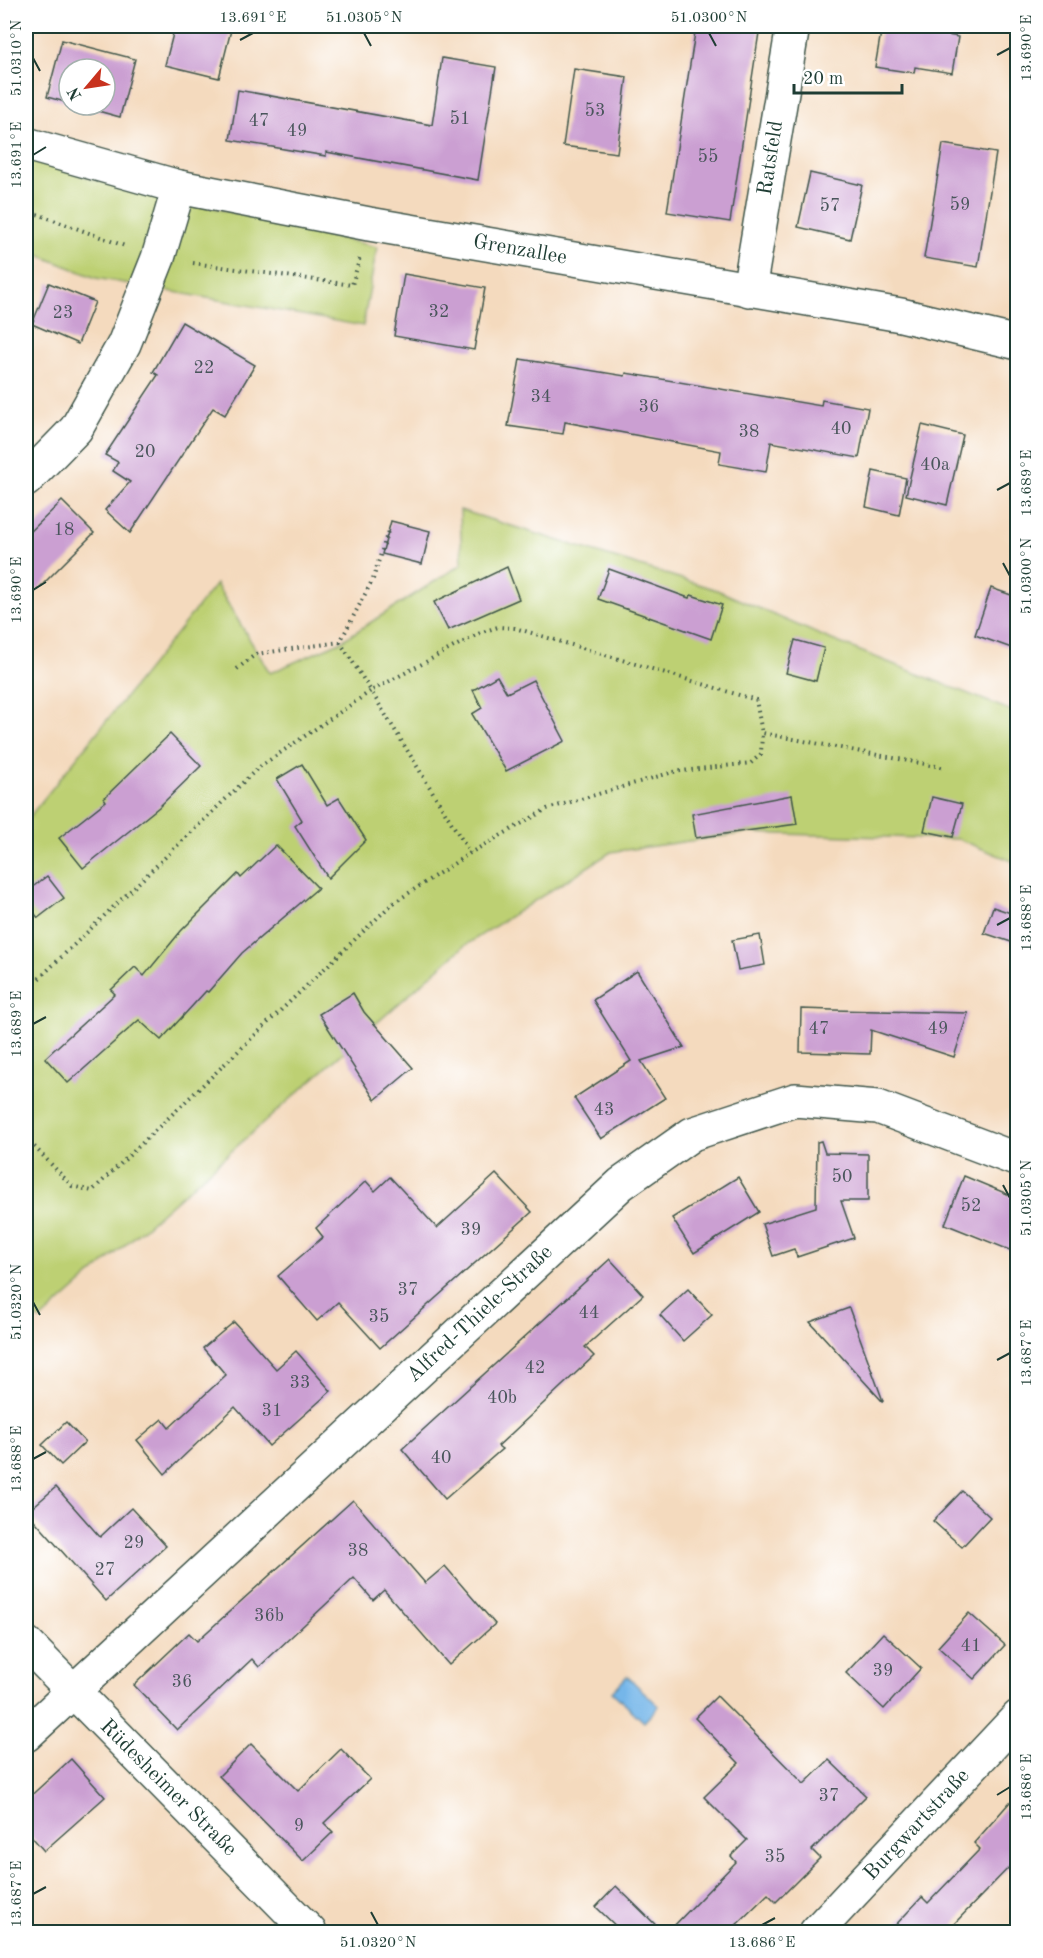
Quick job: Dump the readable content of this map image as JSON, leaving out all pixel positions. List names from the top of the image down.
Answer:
{
  "streets": {
    "street": [
      "Ratsfeld",
      "Grenzallee",
      "Alfred-Thiele-Straße",
      "Rüdesheimer Straße",
      "Burgwartstraße"
    ]
  },
  "crossings": [
    ["Ratsfeld", "Grenzallee"],
    ["Alfred-Thiele-Straße", "Rüdesheimer Straße"]
  ],
  "house_numbers": [
    "53",
    "51",
    "47",
    "49",
    "55",
    "59",
    "57",
    "32",
    "23",
    "22",
    "34",
    "36",
    "40",
    "38",
    "20",
    "40a",
    "18",
    "47",
    "49",
    "43",
    "50",
    "52",
    "39",
    "37",
    "44",
    "35",
    "42",
    "33",
    "40b",
    "31",
    "40",
    "29",
    "38",
    "27",
    "36b",
    "41",
    "39",
    "36",
    "37",
    "9",
    "35"
  ],
  "scale_bar": "20 m",
  "north": "bottom left",
  "coordinates": [
    "13.691°E",
    "51.0305°N",
    "51.0300°N",
    "13.690°E",
    "51.0310°N",
    "13.689°E",
    "13.688°E",
    "51.0320°N",
    "13.687°E",
    "13.686°E"
  ]
}
